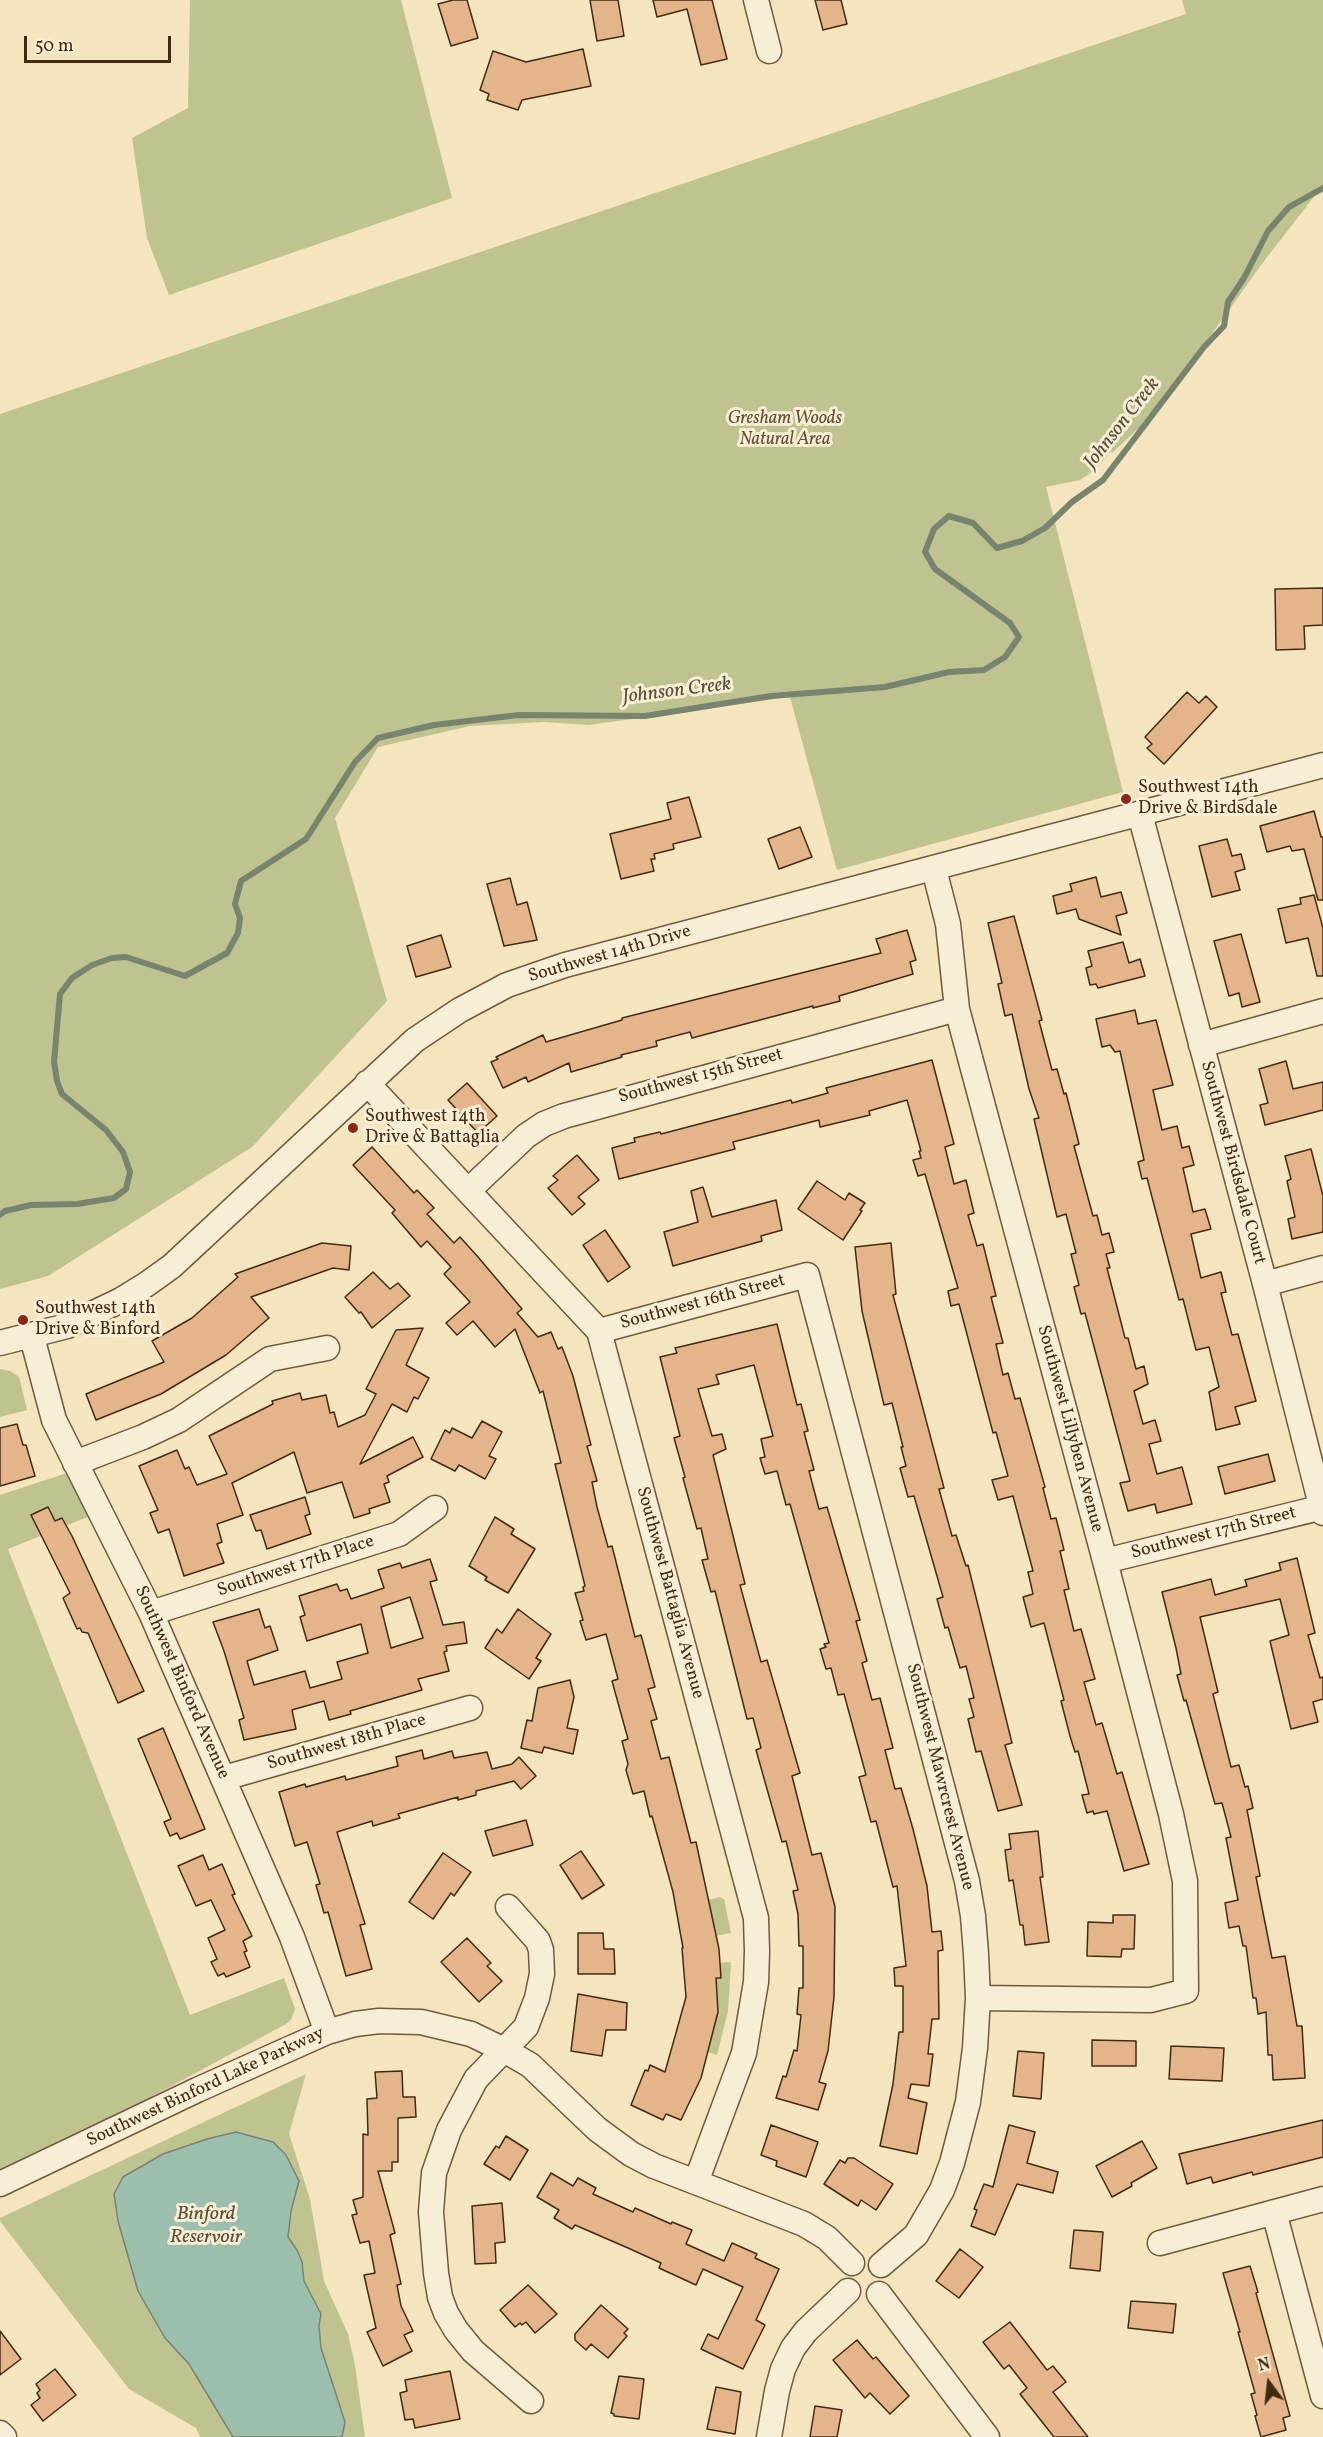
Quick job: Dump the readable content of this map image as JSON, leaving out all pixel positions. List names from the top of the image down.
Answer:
{
  "streets": {
    "street": [
      "Southwest 14th Drive",
      "Southwest 15th Street",
      "Southwest Birdsdale Court",
      "Southwest 16th Street",
      "Southwest Lillyben Avenue",
      "Southwest 17th Street",
      "Southwest 17th Place",
      "Southwest Battaglia Avenue",
      "Southwest Binford Avenue",
      "Southwest 18th Place",
      "Southwest Mawrcrest Avenue",
      "Southwest Binford Lake Parkway"
    ]
  },
  "crossings": [
    ["Southwest 14th Drive", "Southwest Birdsdale Court"],
    ["Southwest 14th Drive", "Southwest Lillyben Avenue"],
    ["Southwest 14th Drive", "Southwest Battaglia Avenue"],
    ["Southwest 14th Drive", "Southwest Binford Avenue"],
    ["Southwest 15th Street", "Southwest Lillyben Avenue"],
    ["Southwest 15th Street", "Southwest Battaglia Avenue"],
    ["Southwest Birdsdale Court", "Southwest 17th Street"],
    ["Southwest 16th Street", "Southwest Battaglia Avenue"],
    ["Southwest 16th Street", "Southwest Mawrcrest Avenue"],
    ["Southwest Lillyben Avenue", "Southwest 17th Street"],
    ["Southwest Lillyben Avenue", "Southwest Mawrcrest Avenue"],
    ["Southwest 17th Place", "Southwest Binford Avenue"],
    ["Southwest Battaglia Avenue", "Southwest Binford Lake Parkway"],
    ["Southwest Binford Avenue", "Southwest 18th Place"],
    ["Southwest Binford Avenue", "Southwest Binford Lake Parkway"],
    ["Southwest Mawrcrest Avenue", "Southwest Binford Lake Parkway"]
  ],
  "water": ["Johnson Creek", "Binford Reservoir"],
  "parks": ["Gresham Woods Natural Area"],
  "places": ["Southwest 14th Drive & Birdsdale", "Southwest 14th Drive & Battaglia", "Southwest 14th Drive & Binford"],
  "scale_bar": "50 m",
  "north": "top"
}
